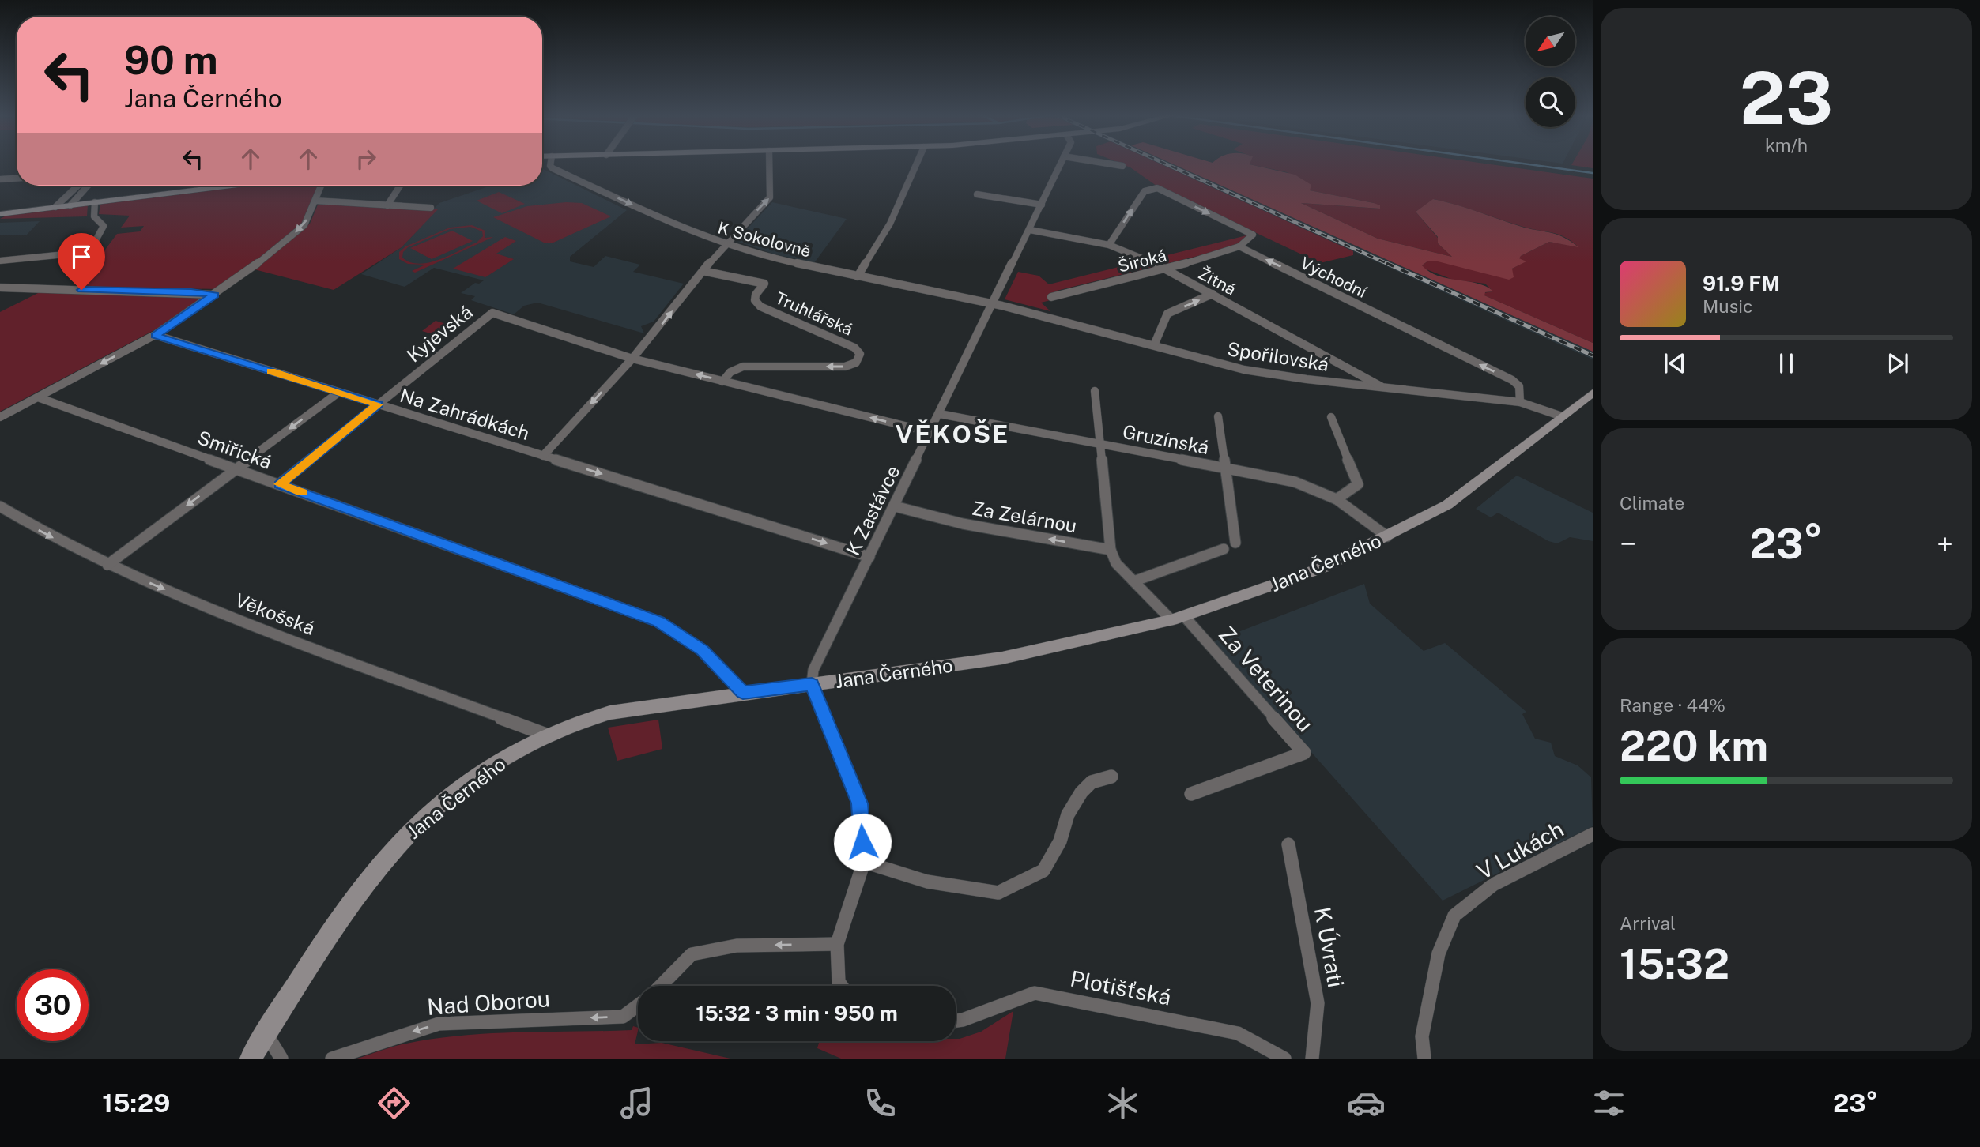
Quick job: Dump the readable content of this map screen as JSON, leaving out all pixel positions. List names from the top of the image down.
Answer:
{
  "streets": {
    "street": [
      "K Sokolovně",
      "Široká",
      "Východní",
      "Žitná",
      "Truhlářská",
      "Kyjevská",
      "Spořilovská",
      "Na Zahrádkách",
      "Gruzínská",
      "Smiřická",
      "K Zastávce",
      "Za Zelárnou",
      "Jana Černého",
      "Věkošská",
      "Za Veterinou",
      "V Lukách",
      "K Úvrati",
      "Plotišťská",
      "Nad Oborou"
    ]
  },
  "crossings": [
    ["K Sokolovně", "Spořilovská"],
    ["K Sokolovně", "K Zastávce"],
    ["Široká", "Východní"],
    ["Široká", "Žitná"],
    ["Východní", "Spořilovská"],
    ["Žitná", "Spořilovská"],
    ["Žitná", "K Zastávce"],
    ["Kyjevská", "Na Zahrádkách"],
    ["Kyjevská", "Smiřická"],
    ["Spořilovská", "K Zastávce"],
    ["Spořilovská", "Jana Černého"],
    ["Na Zahrádkách", "K Zastávce"],
    ["Gruzínská", "K Zastávce"],
    ["Gruzínská", "Za Zelárnou"],
    ["Gruzínská", "Jana Černého"],
    ["Smiřická", "Jana Černého"],
    ["K Zastávce", "Za Zelárnou"],
    ["K Zastávce", "Jana Černého"],
    ["Jana Černého", "Věkošská"],
    ["Jana Černého", "Za Veterinou"]
  ],
  "one_way": [
    "K Sokolovně",
    "Východní",
    "Za Zelárnou",
    "Věkošská",
    "Nad Oborou"
  ],
  "districts": ["VĚKOŠE"],
  "north": "bottom left",
  "page": {
    "tile": [
      ["23", "km/h"],
      "Climate",
      ["Range · 44%", "220 km"],
      ["Arrival", "15:32"]
    ],
    "turn": ["90 m", "Jana Černého"],
    "song": ["91.9 FM", "Music"],
    "heat": ["−", "23°", "+"],
    "limit": "30",
    "trip": "15:32 · 3 min · 950 m",
    "tabs": ["15:29", "23°"]
  }
}
